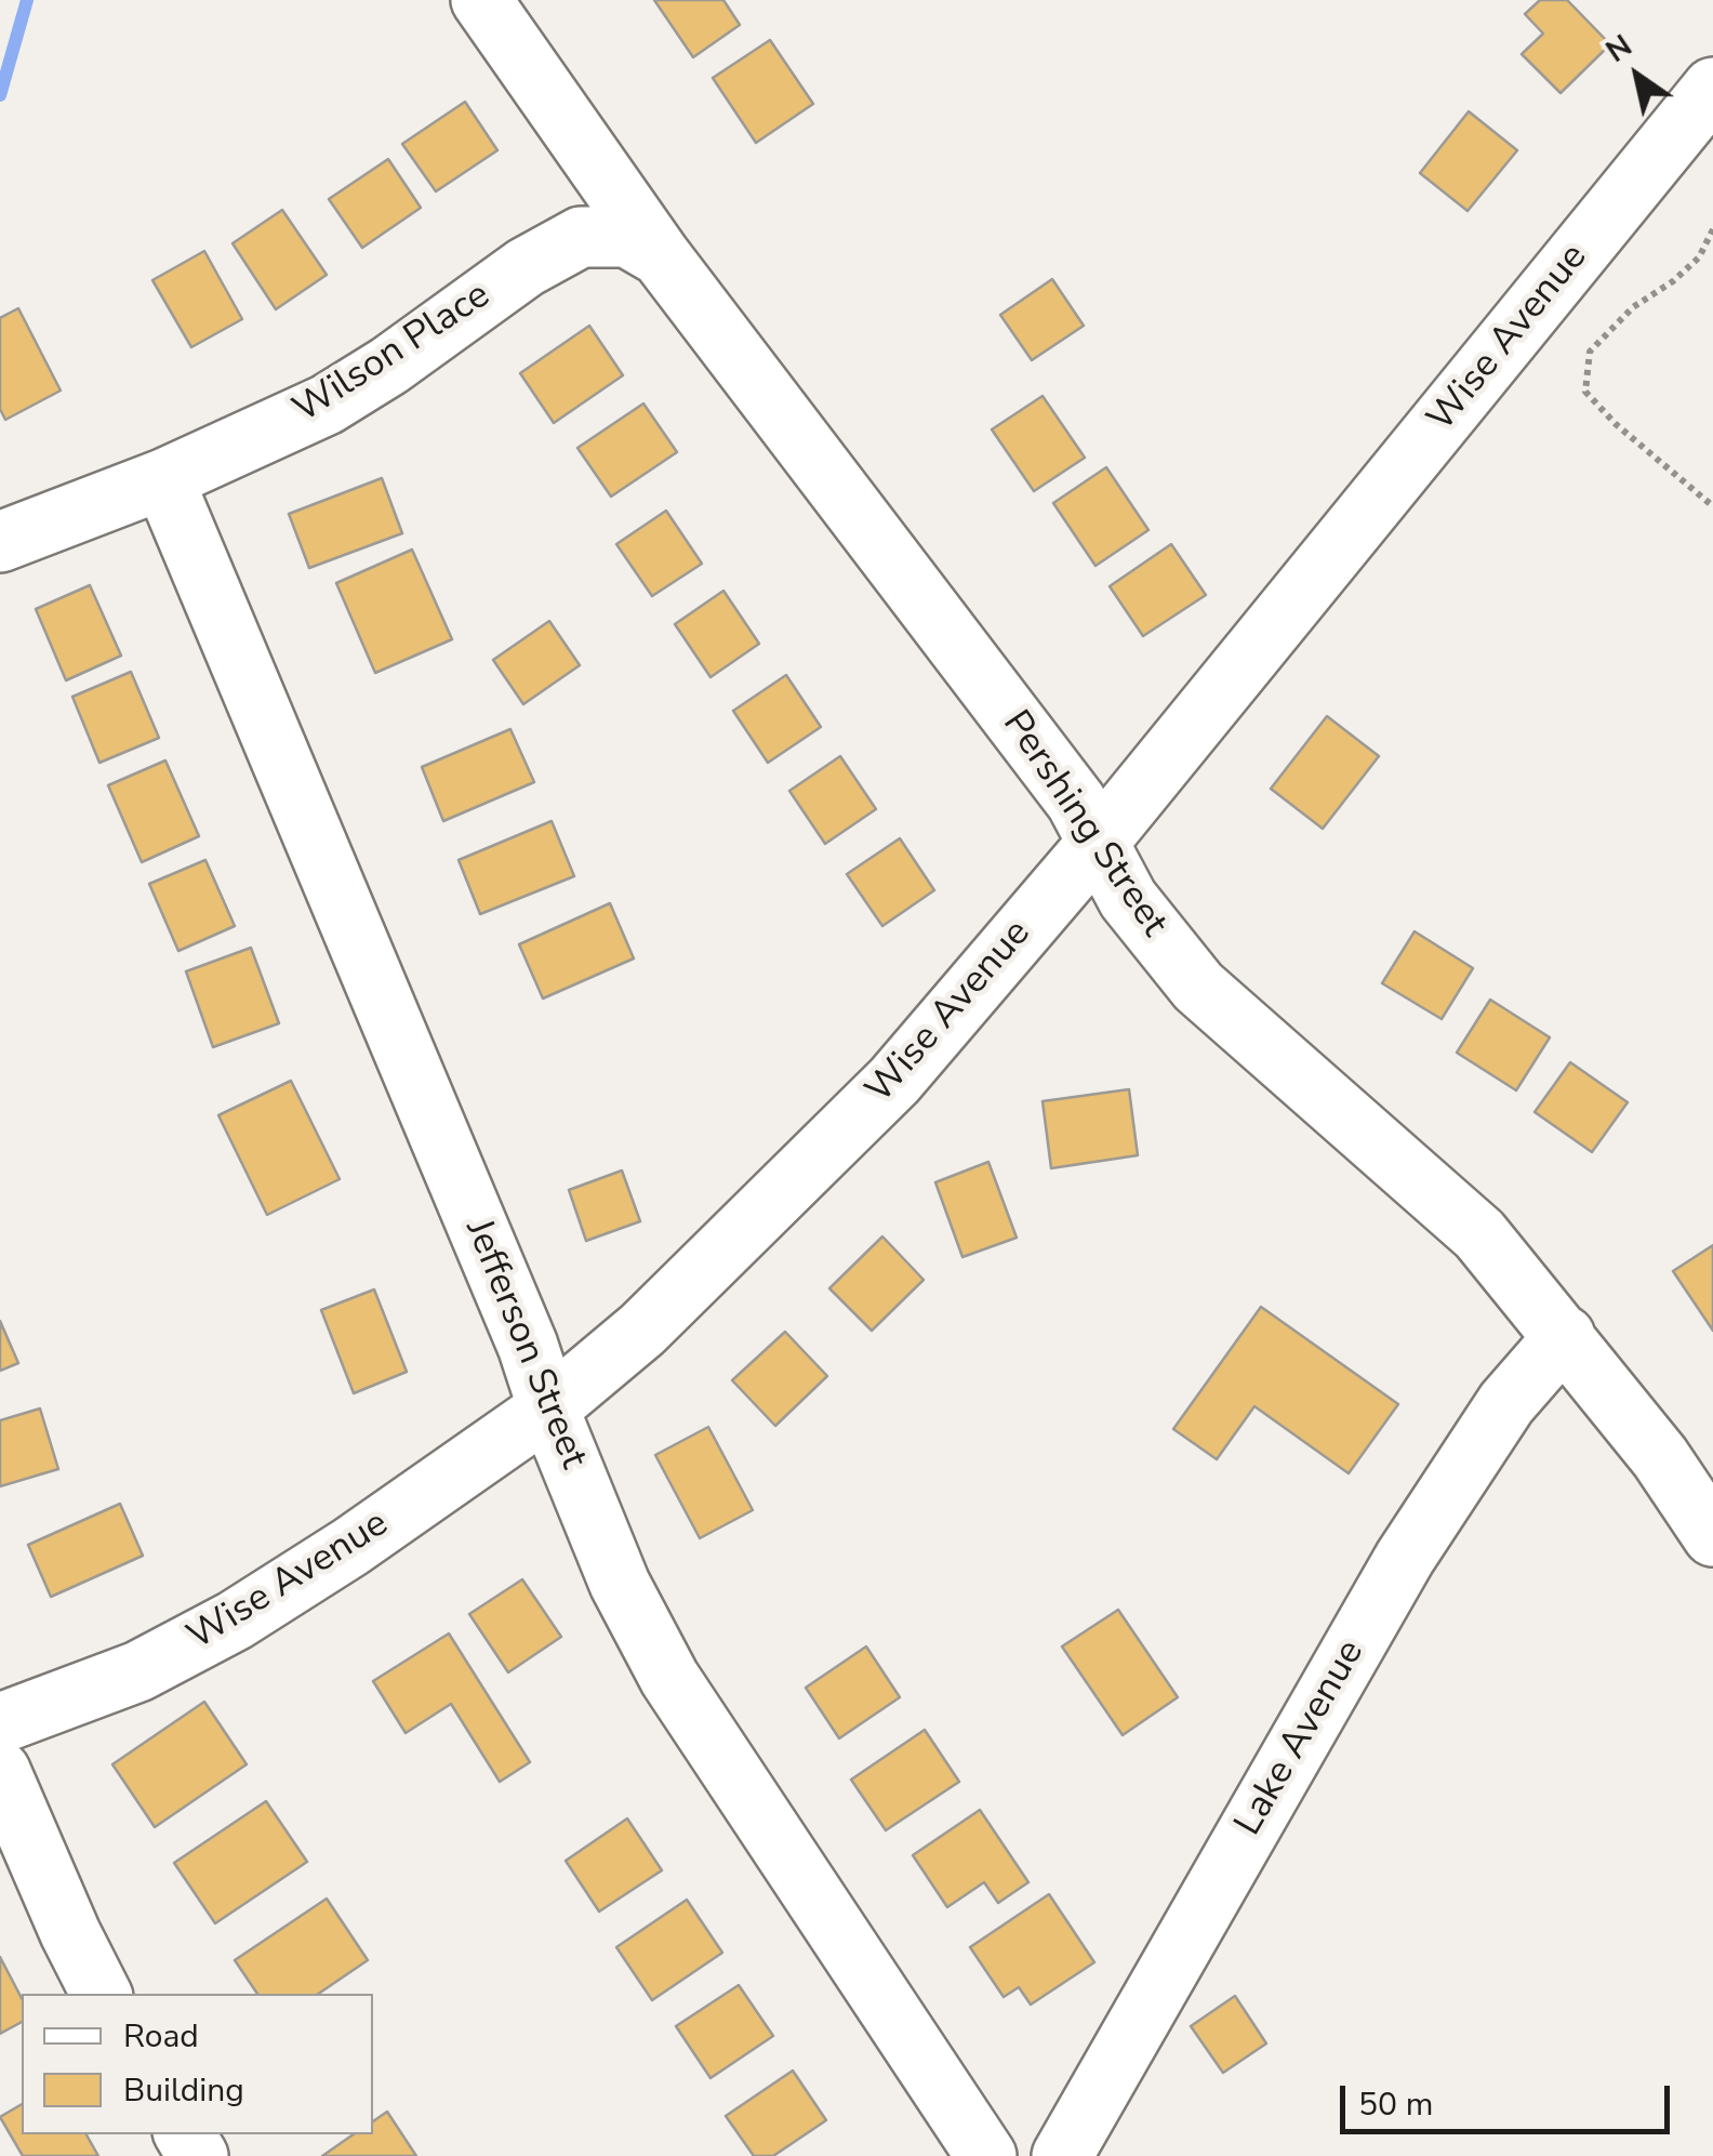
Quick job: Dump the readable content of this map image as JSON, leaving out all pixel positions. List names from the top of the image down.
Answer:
{
  "streets": {
    "street": [
      "Wise Avenue",
      "Wilson Place",
      "Pershing Street",
      "Jefferson Street",
      "Lake Avenue"
    ]
  },
  "crossings": [
    ["Wise Avenue", "Pershing Street"],
    ["Wise Avenue", "Jefferson Street"],
    ["Wilson Place", "Pershing Street"],
    ["Wilson Place", "Jefferson Street"],
    ["Pershing Street", "Lake Avenue"]
  ],
  "legend": ["Road", "Building"],
  "scale_bar": "50 m",
  "north": "top left"
}
